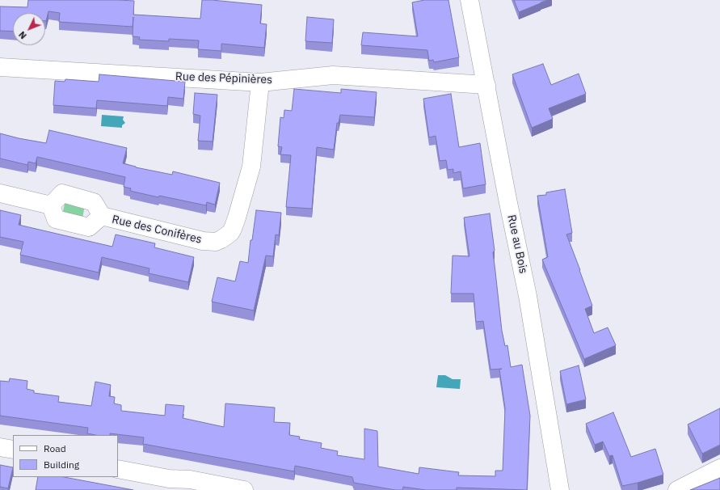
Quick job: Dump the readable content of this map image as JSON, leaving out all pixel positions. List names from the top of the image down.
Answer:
{
  "streets": {
    "street": ["Rue des Pépinières", "Rue des Conifères", "Rue au Bois"]
  },
  "crossings": [
    ["Rue des Pépinières", "Rue des Conifères"],
    ["Rue des Pépinières", "Rue au Bois"]
  ],
  "legend": ["Road", "Building"],
  "north": "bottom left"
}
